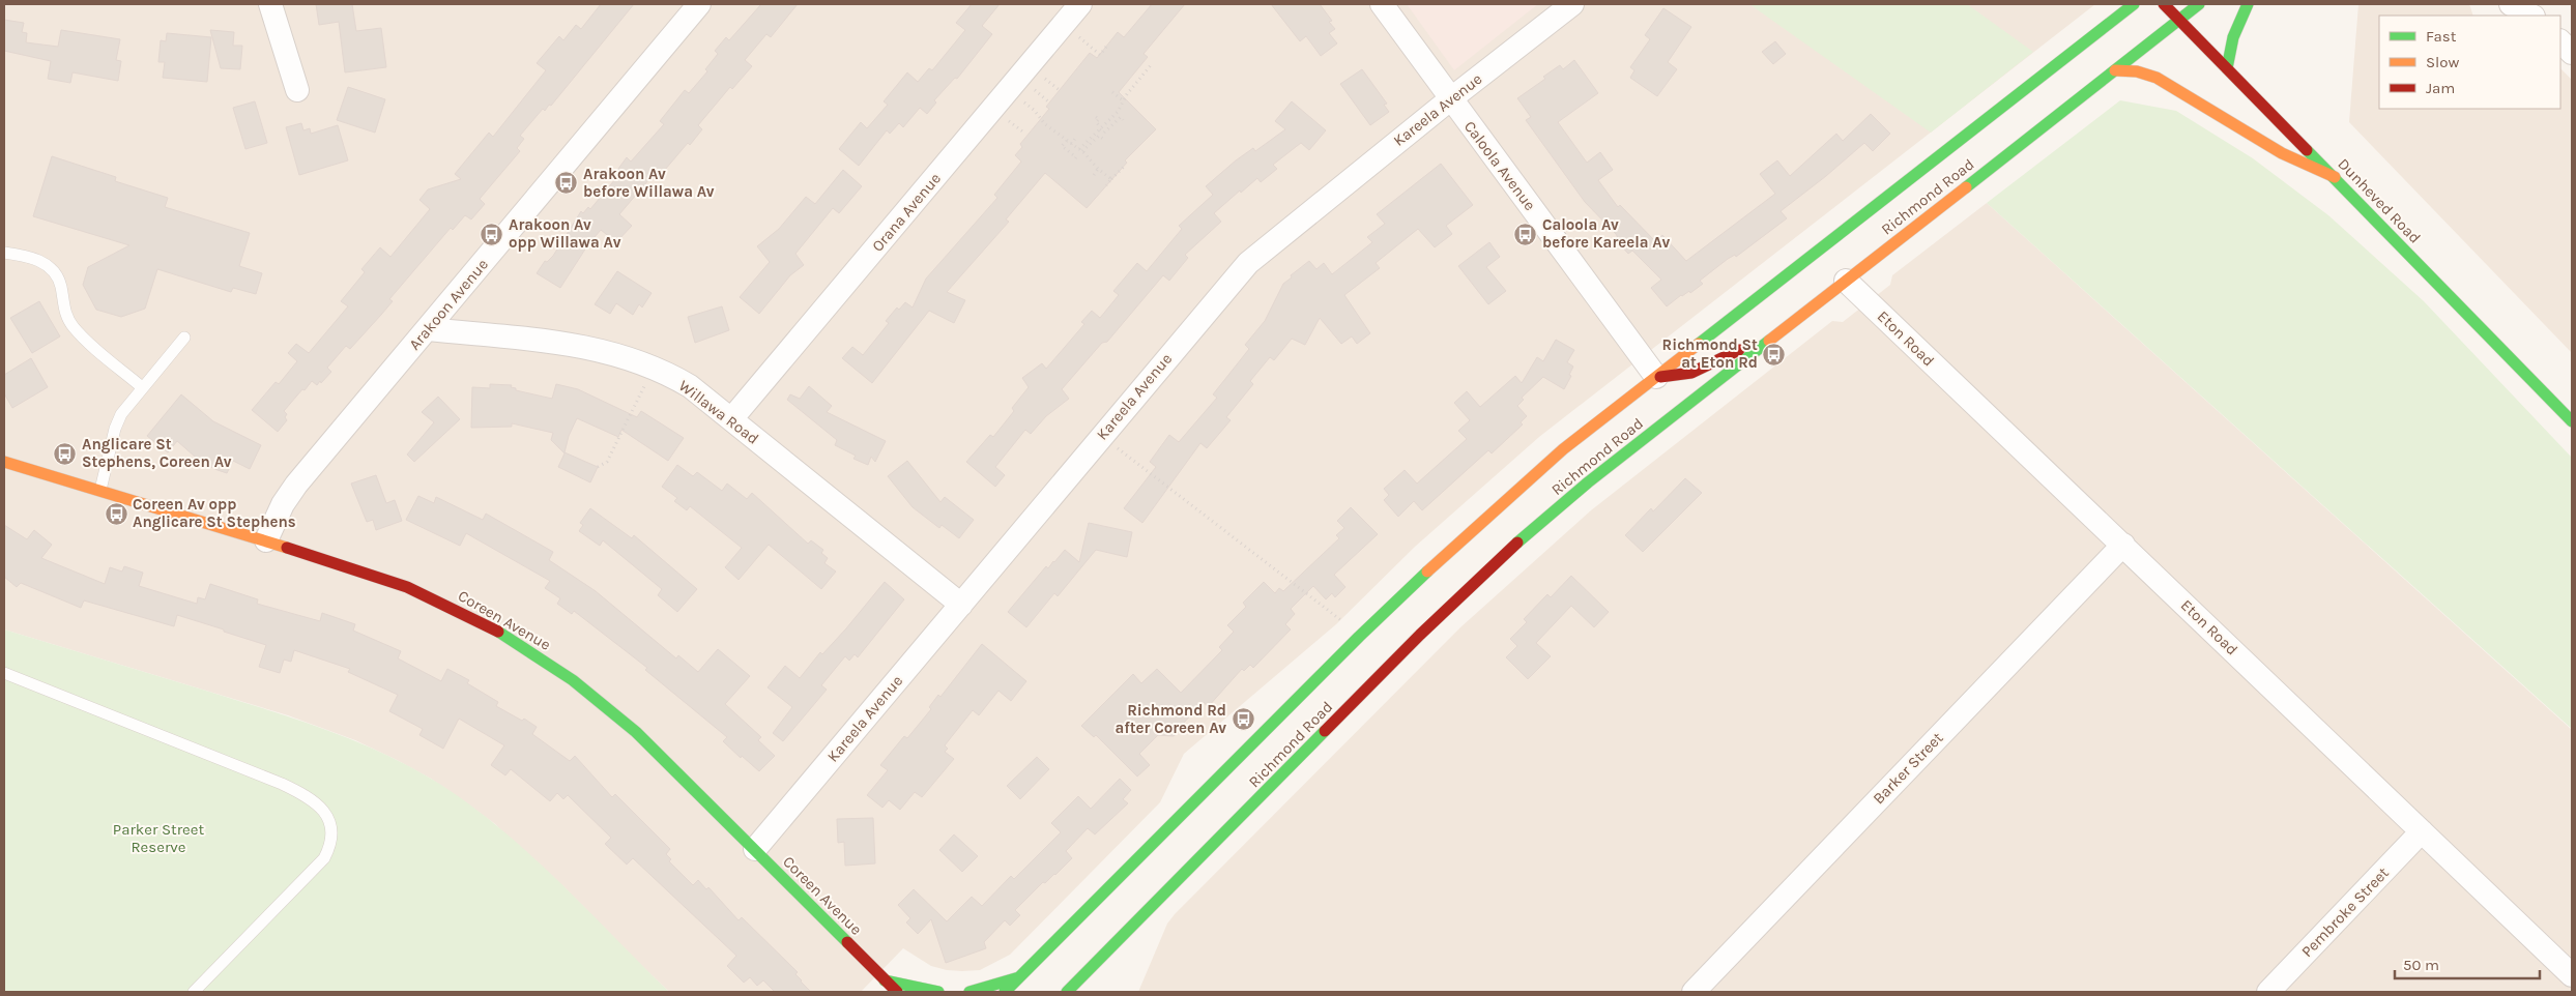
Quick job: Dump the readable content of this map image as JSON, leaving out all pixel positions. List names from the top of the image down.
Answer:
{
  "streets": {
    "main road": ["Richmond Road", "Dunheved Road", "Coreen Avenue"],
    "street": [
      "Kareela Avenue",
      "Caloola Avenue",
      "Orana Avenue",
      "Arakoon Avenue",
      "Eton Road",
      "Willawa Road",
      "Barker Street",
      "Pembroke Street"
    ]
  },
  "crossings": [
    ["Kareela Avenue", "Caloola Avenue"],
    ["Kareela Avenue", "Willawa Road"],
    ["Kareela Avenue", "Coreen Avenue"],
    ["Caloola Avenue", "Richmond Road"],
    ["Richmond Road", "Dunheved Road"],
    ["Richmond Road", "Eton Road"],
    ["Orana Avenue", "Willawa Road"],
    ["Arakoon Avenue", "Willawa Road"],
    ["Arakoon Avenue", "Coreen Avenue"],
    ["Eton Road", "Barker Street"],
    ["Eton Road", "Pembroke Street"]
  ],
  "parks": ["Parker Street Reserve"],
  "places": {
    "bus stop": [
      "Arakoon Av before Willawa Av",
      "Arakoon Av opp Willawa Av",
      "Caloola Av before Kareela Av",
      "Richmond St at Eton Rd",
      "Anglicare St Stephens, Coreen Av",
      "Coreen Av opp Anglicare St Stephens",
      "Richmond Rd after Coreen Av"
    ]
  },
  "legend": ["Fast", "Slow", "Jam"],
  "scale_bar": "50 m"
}
